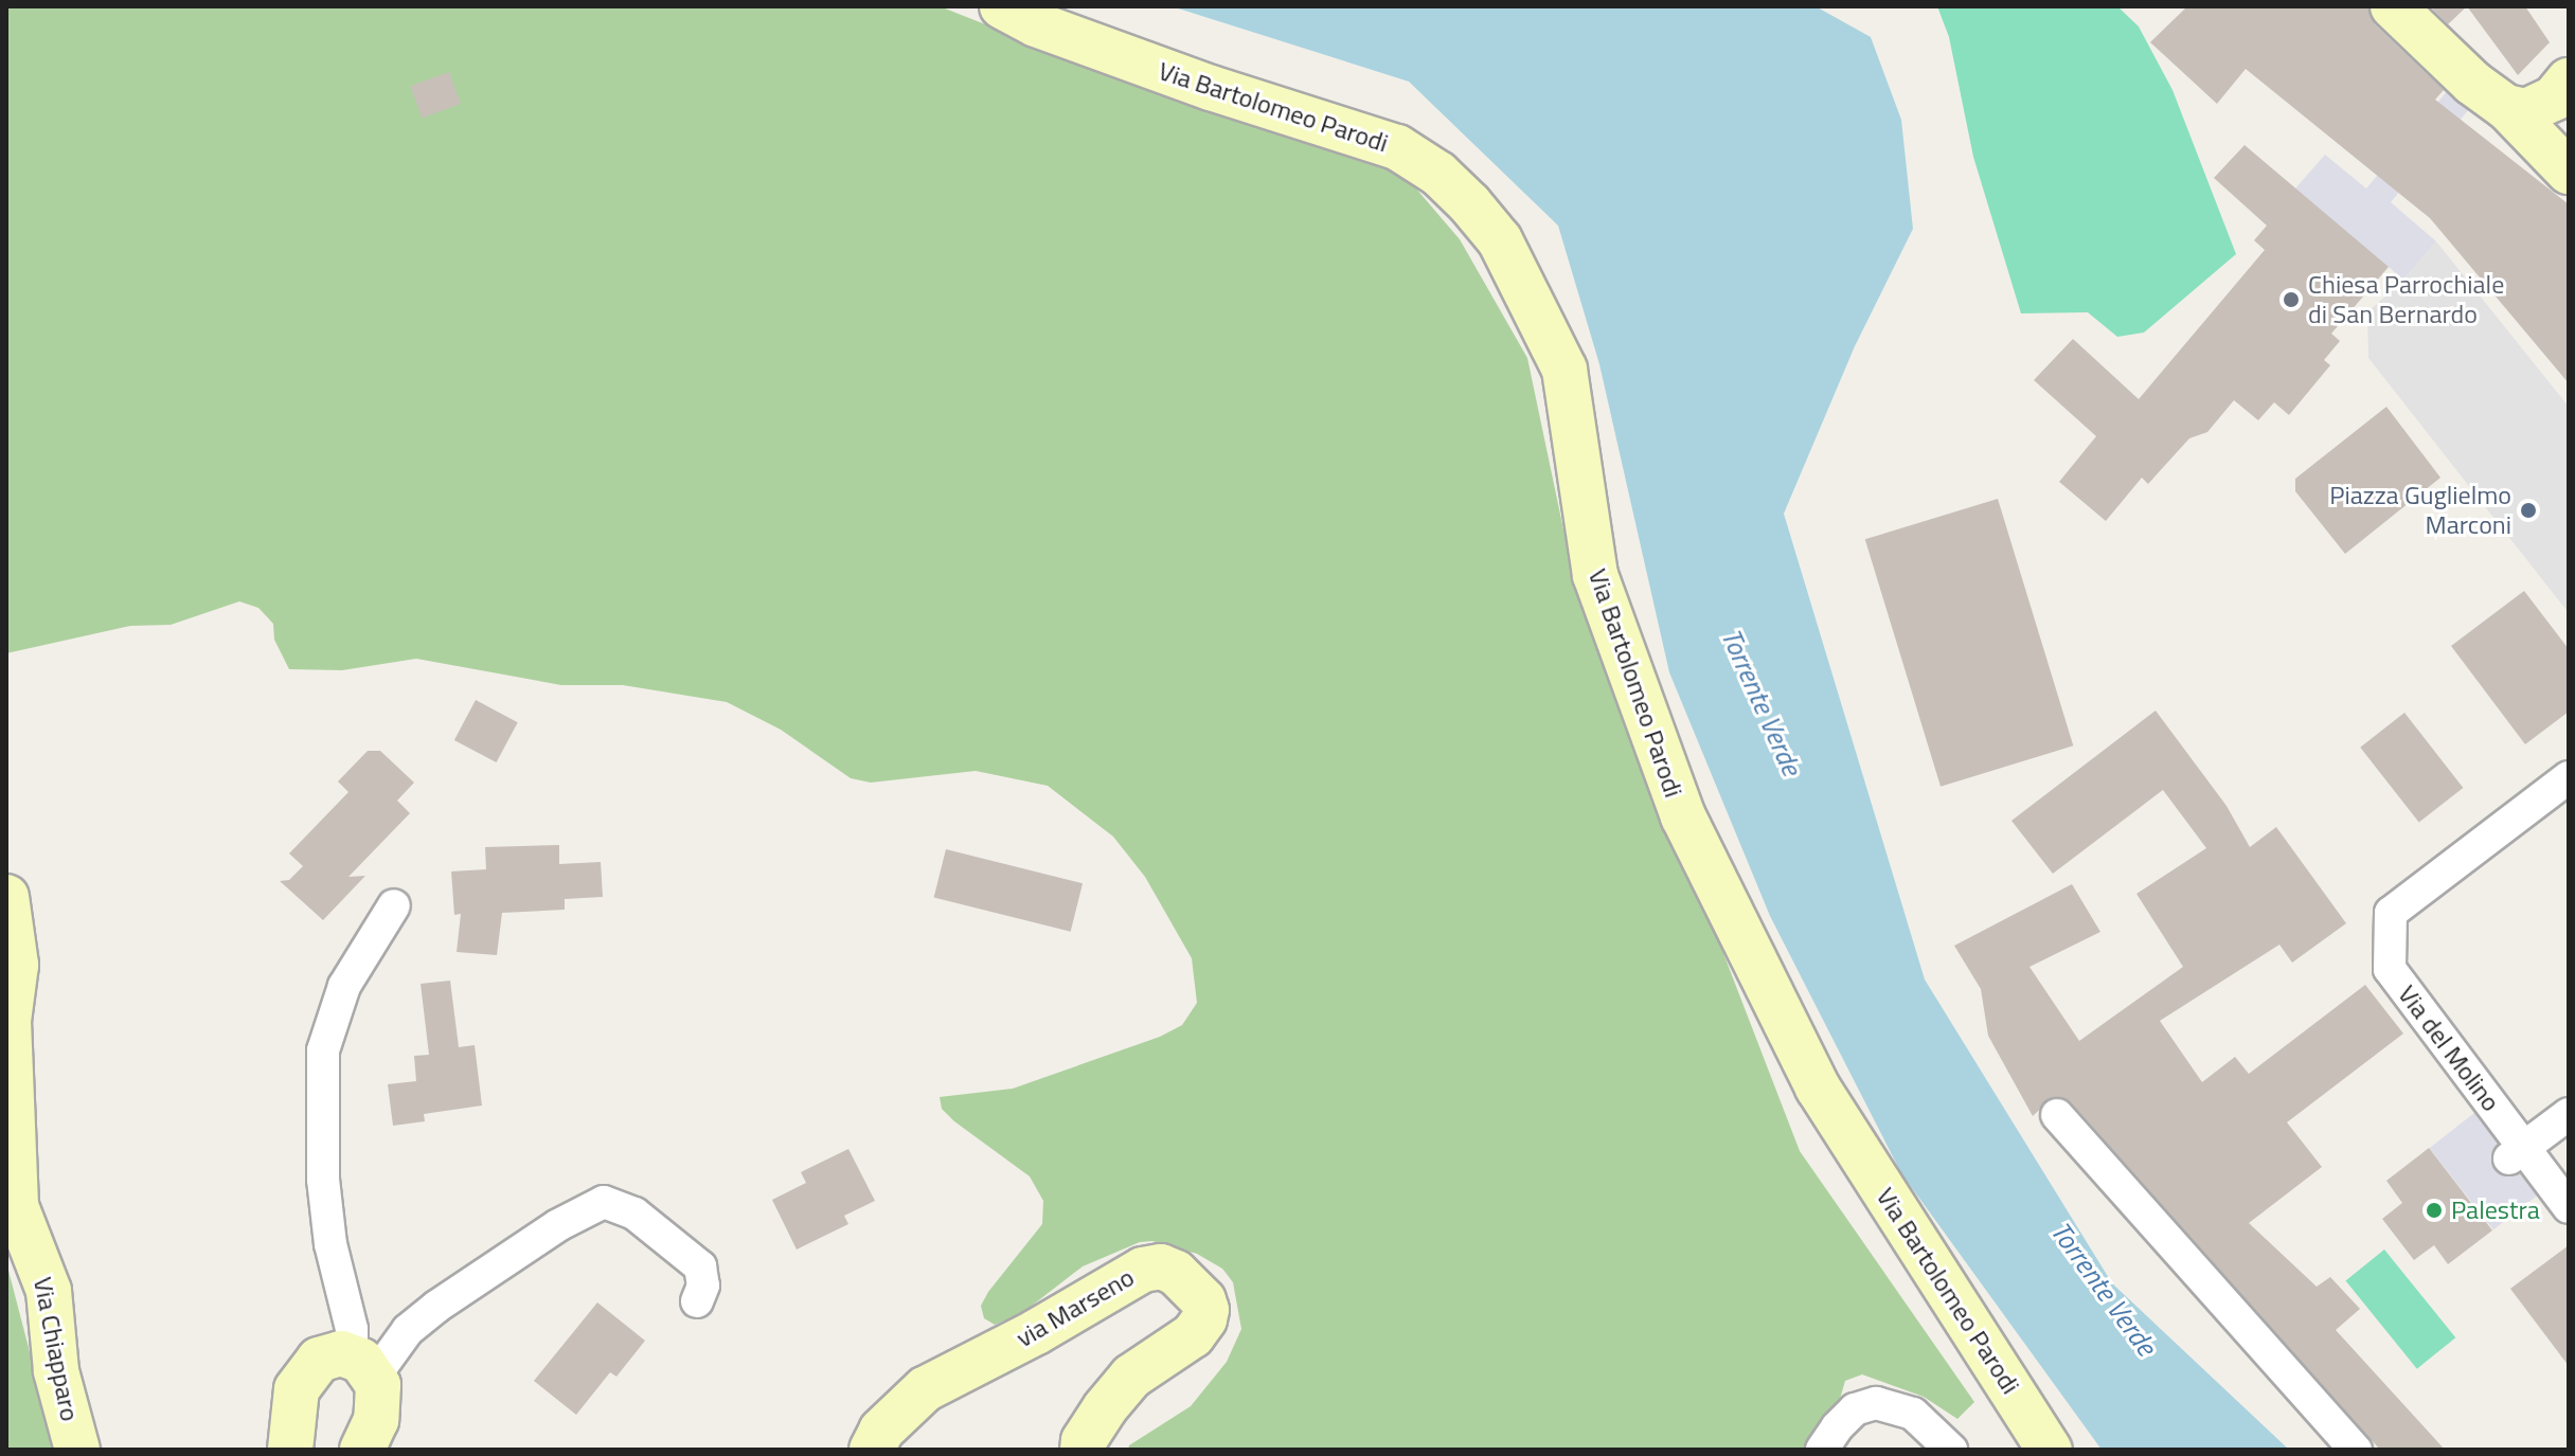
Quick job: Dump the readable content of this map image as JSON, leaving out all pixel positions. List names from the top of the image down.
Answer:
{
  "streets": {
    "main road": ["Via Bartolomeo Parodi", "via Marseno", "Via Chiapparo"],
    "street": ["Via del Molino"]
  },
  "water": ["Torrente Verde"],
  "places": ["Chiesa Parrochiale di San Bernardo", "Piazza Guglielmo Marconi", "Palestra"]
}
